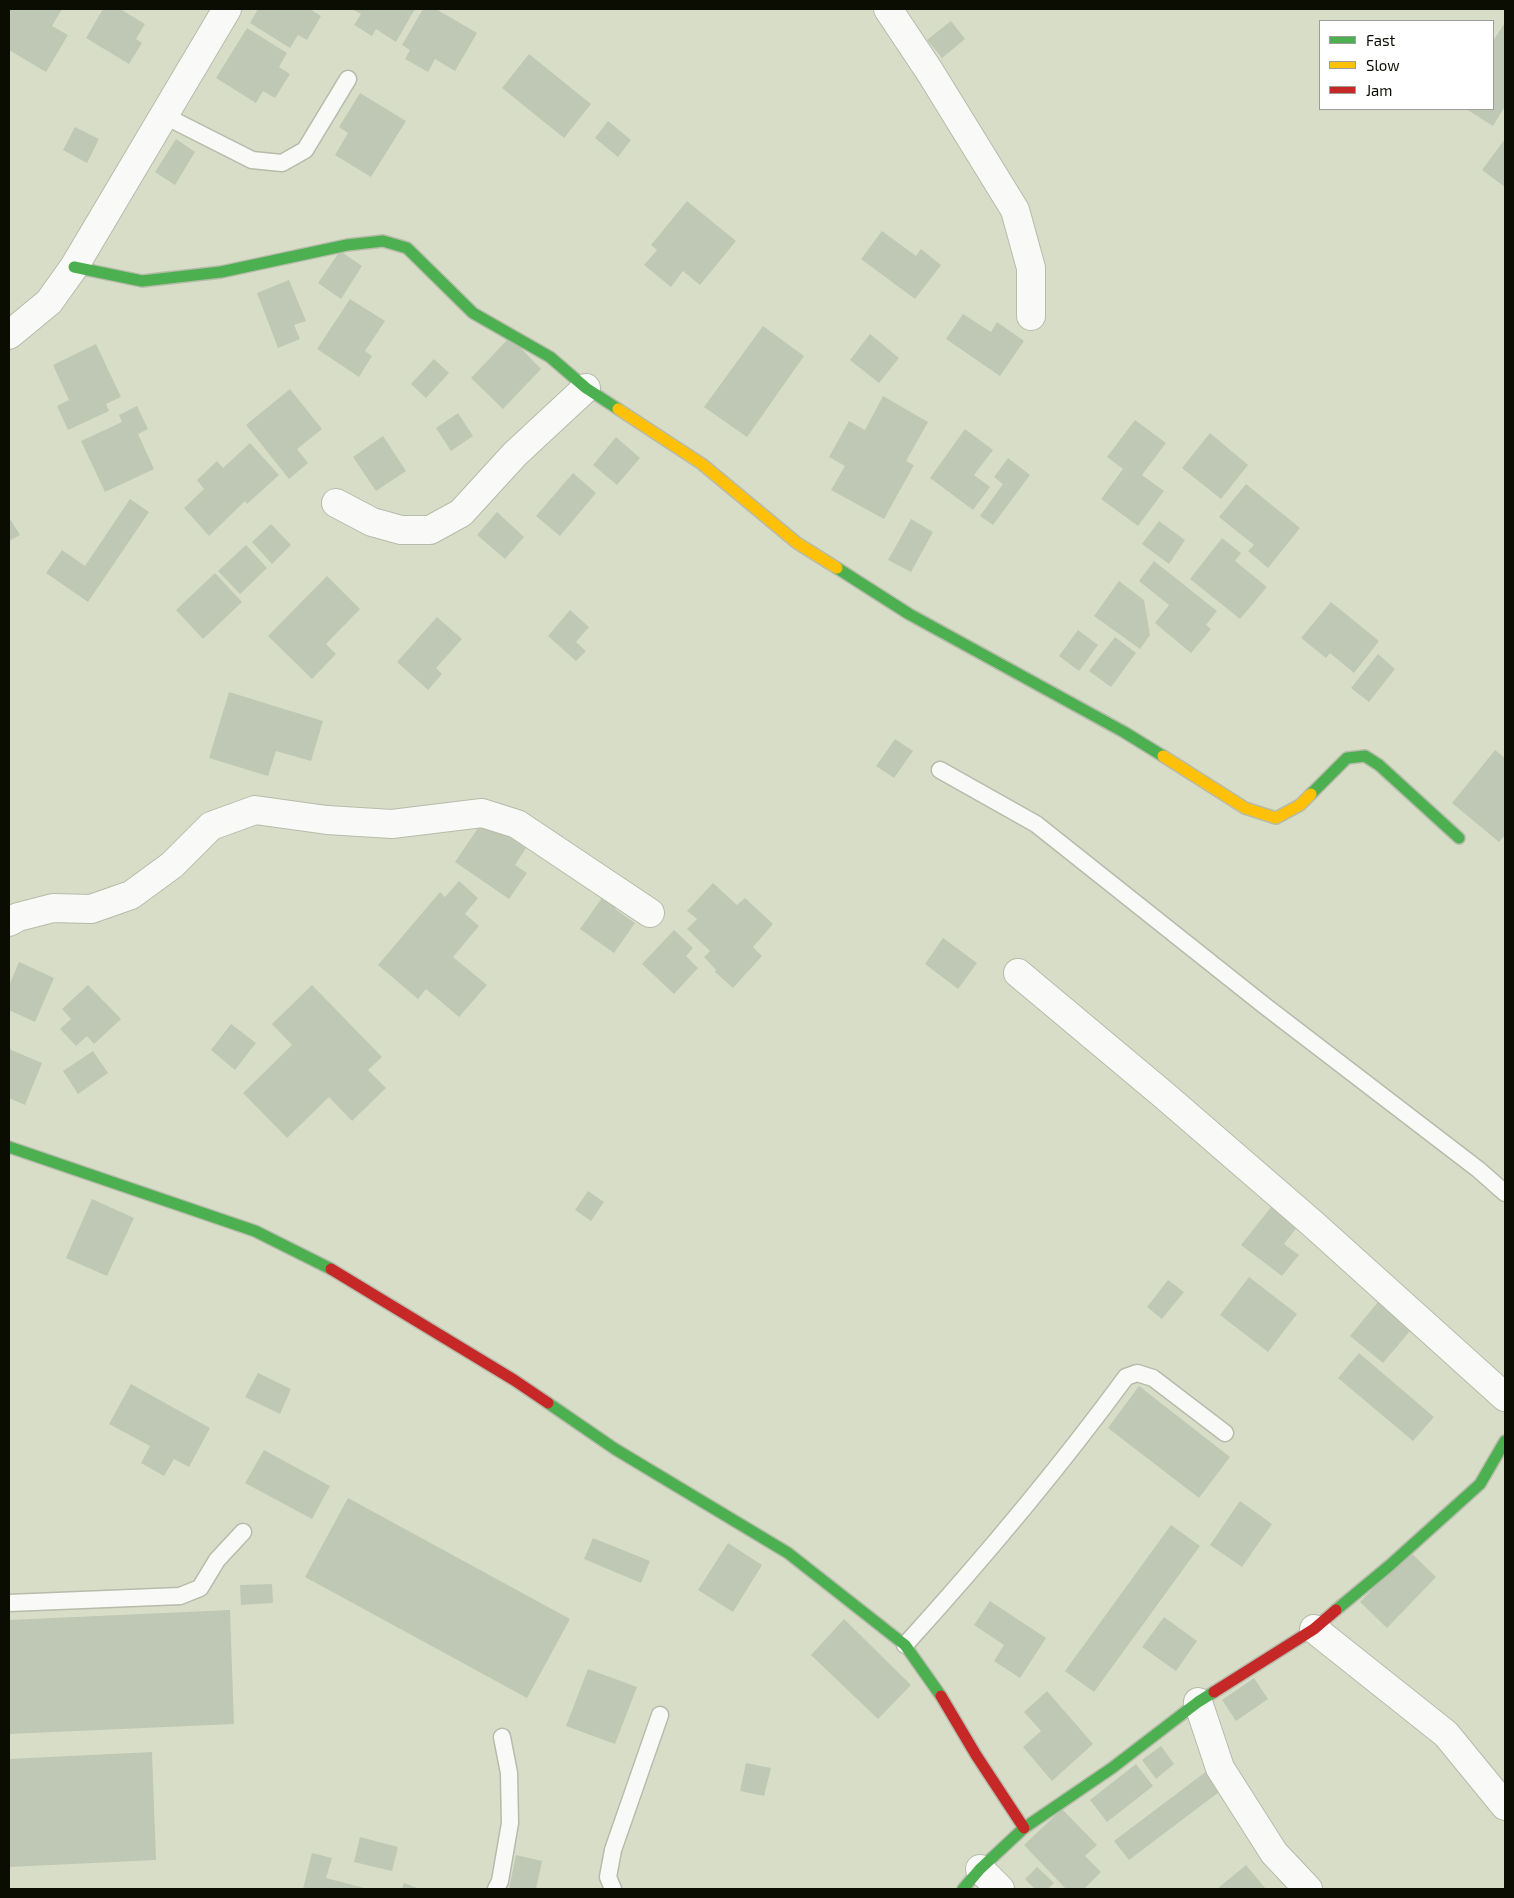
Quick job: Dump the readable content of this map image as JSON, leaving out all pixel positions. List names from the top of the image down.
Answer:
{
  "legend": ["Fast", "Slow", "Jam"]
}
